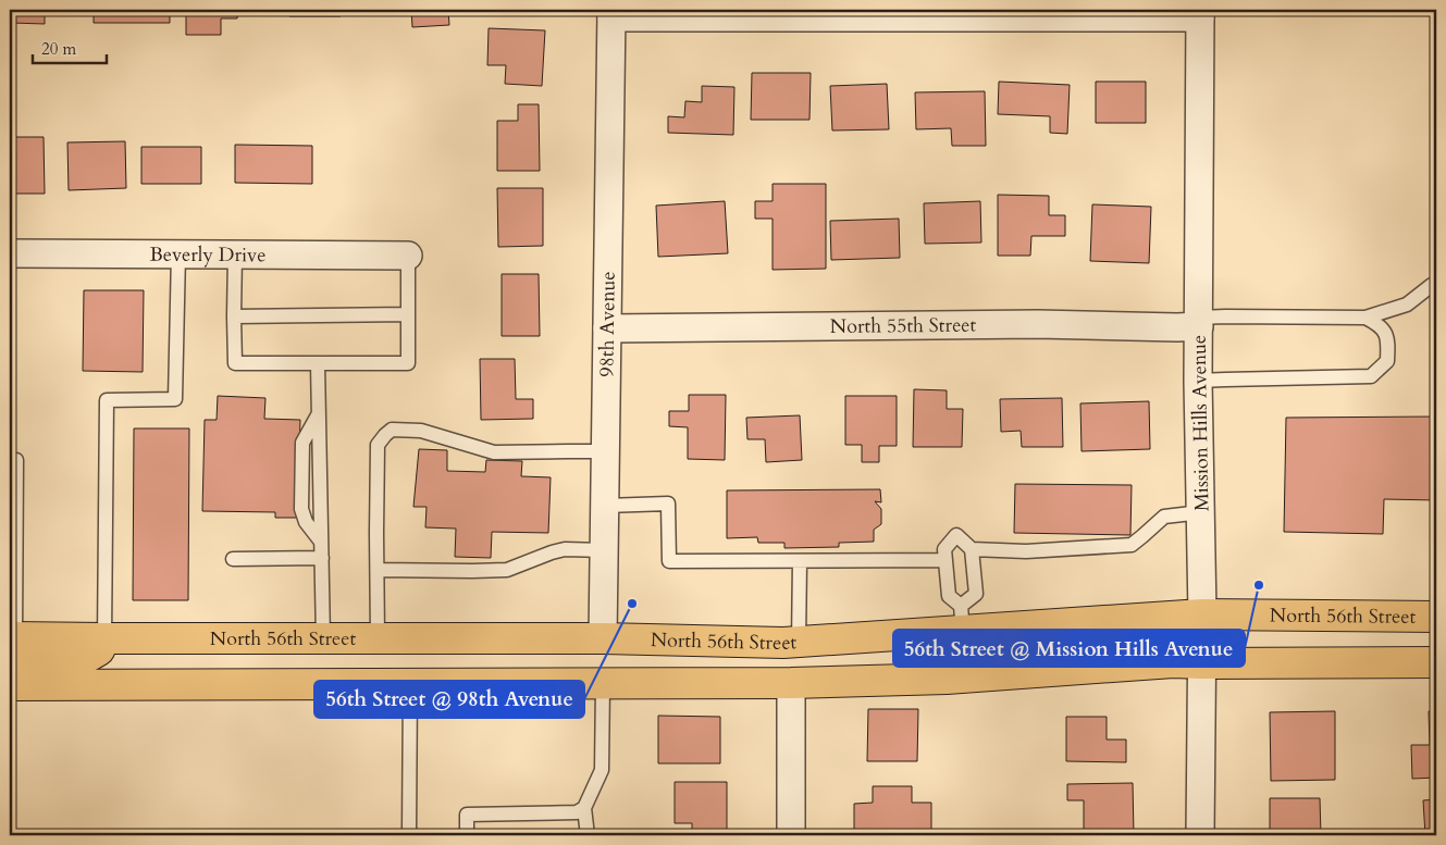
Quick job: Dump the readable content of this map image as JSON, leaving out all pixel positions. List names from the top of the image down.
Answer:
{
  "streets": {
    "main road": ["North 56th Street"],
    "street": [
      "Beverly Drive",
      "98th Avenue",
      "North 55th Street",
      "Mission Hills Avenue"
    ]
  },
  "crossings": [
    ["98th Avenue", "North 55th Street"],
    ["98th Avenue", "North 56th Street"],
    ["North 55th Street", "Mission Hills Avenue"],
    ["Mission Hills Avenue", "North 56th Street"]
  ],
  "places": ["56th Street @ Mission Hills Avenue", "56th Street @ 98th Avenue"],
  "scale_bar": "20 m"
}
